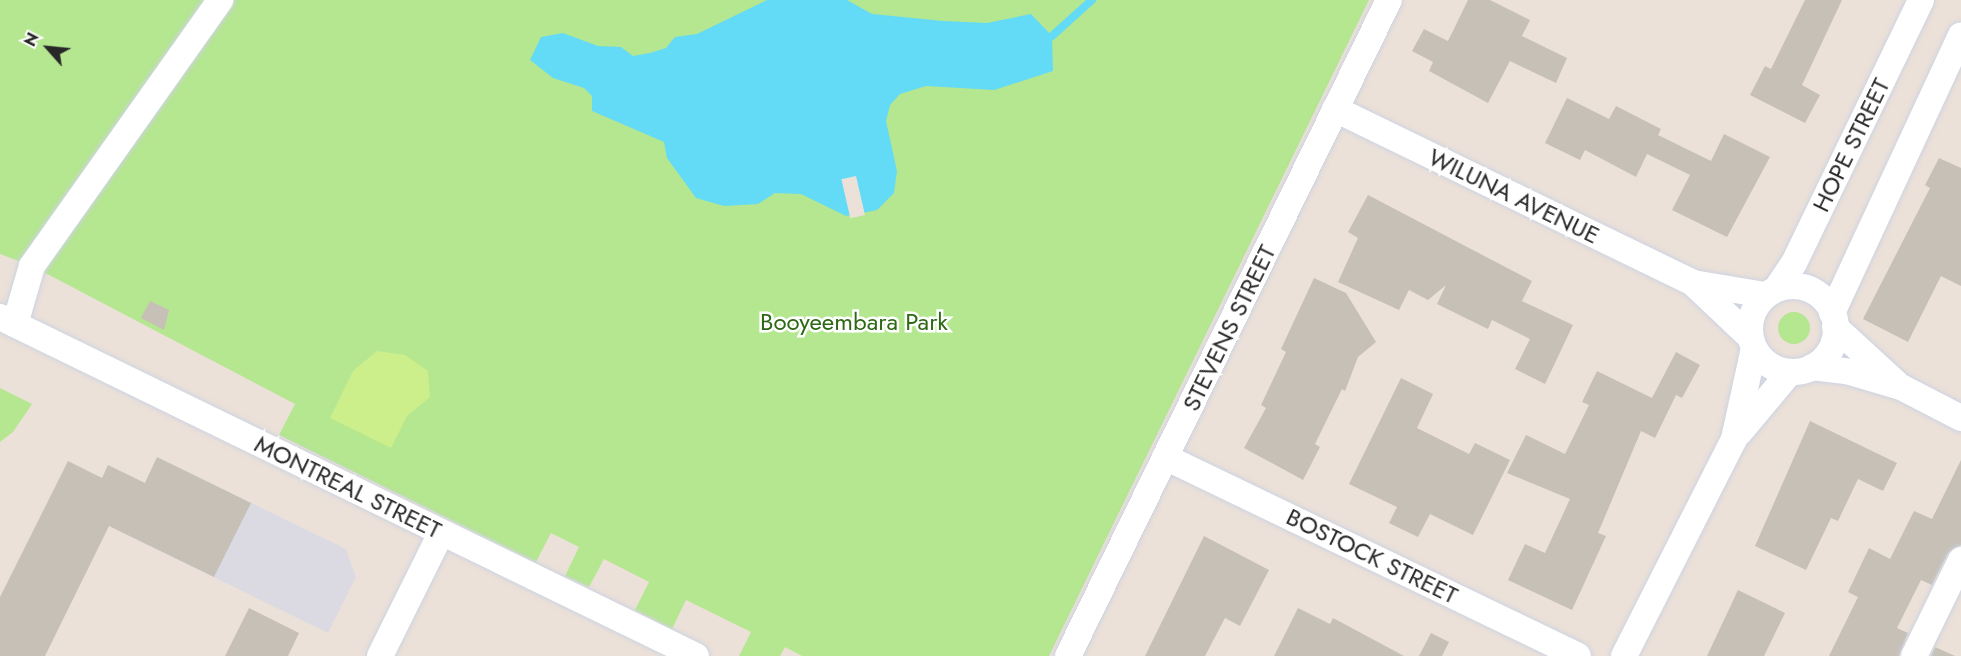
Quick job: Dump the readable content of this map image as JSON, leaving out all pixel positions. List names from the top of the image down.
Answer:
{
  "streets": {
    "street": [
      "HOPE STREET",
      "WILUNA AVENUE",
      "STEVENS STREET",
      "MONTREAL STREET",
      "BOSTOCK STREET"
    ]
  },
  "crossings": [
    ["HOPE STREET", "WILUNA AVENUE"],
    ["WILUNA AVENUE", "STEVENS STREET"],
    ["STEVENS STREET", "BOSTOCK STREET"]
  ],
  "parks": ["Booyeembara Park"],
  "north": "top left"
}
